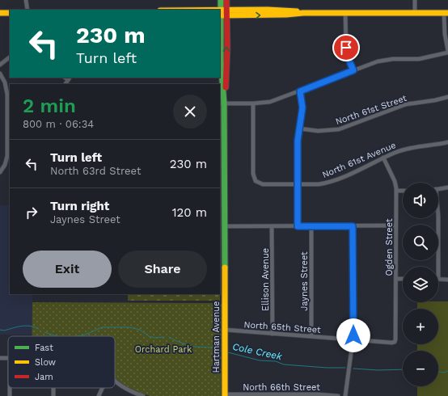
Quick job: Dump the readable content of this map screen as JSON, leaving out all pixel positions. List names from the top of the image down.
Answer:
{
  "streets": {
    "main road": ["Hartman Avenue"],
    "street": [
      "North 61st Street",
      "North 61st Avenue",
      "Ogden Street",
      "Ellison Avenue",
      "Jaynes Street",
      "North 65th Street",
      "North 66th Street"
    ]
  },
  "crossings": [
    ["North 61st Avenue", "Ogden Street"],
    ["Ogden Street", "North 65th Street"],
    ["Ellison Avenue", "North 65th Street"],
    ["Jaynes Street", "North 65th Street"],
    ["North 65th Street", "Hartman Avenue"],
    ["Hartman Avenue", "North 66th Street"]
  ],
  "water": ["Cole Creek"],
  "parks": ["Orchard Park"],
  "legend": ["Fast", "Slow", "Jam"],
  "page": {
    "turn": ["230 m", "Turn left"],
    "heading": ["2 min", "800 m · 06:34"],
    "list": [
      {
        "name": "Turn left",
        "note": "North 63rd Street",
        "value": "230 m"
      },
      {
        "name": "Turn right",
        "note": "Jaynes Street",
        "value": "120 m"
      }
    ],
    "map_buttons": ["+", "−"],
    "buttons": ["Exit", "Share"]
  }
}
